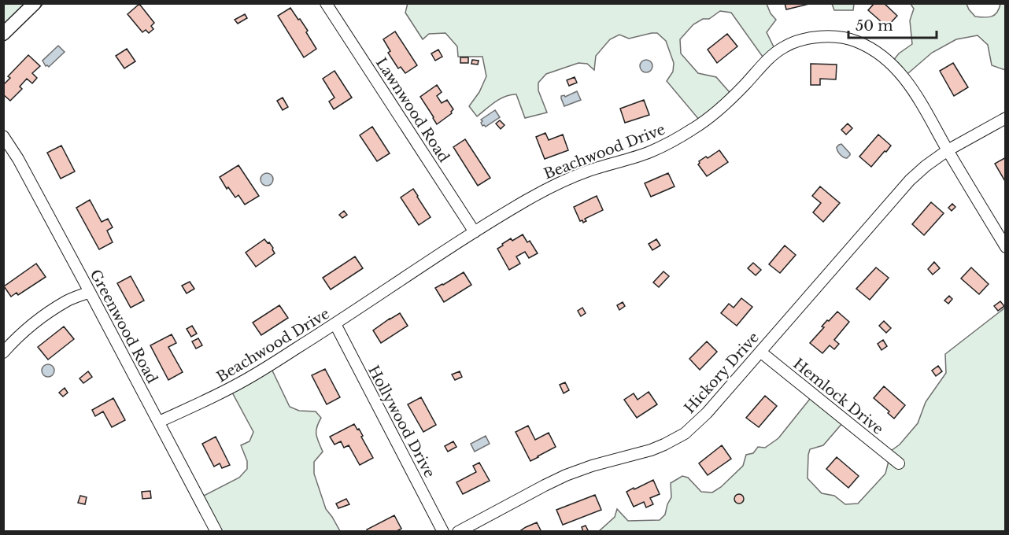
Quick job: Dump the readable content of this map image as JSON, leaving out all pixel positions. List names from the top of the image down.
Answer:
{
  "streets": {
    "street": [
      "Lawnwood Road",
      "Beachwood Drive",
      "Greenwood Road",
      "Hickory Drive",
      "Hemlock Drive",
      "Hollywood Drive"
    ]
  },
  "crossings": [
    ["Lawnwood Road", "Beachwood Drive"],
    ["Beachwood Drive", "Greenwood Road"],
    ["Beachwood Drive", "Hickory Drive"],
    ["Beachwood Drive", "Hollywood Drive"],
    ["Hickory Drive", "Hemlock Drive"]
  ],
  "scale_bar": "50 m"
}
